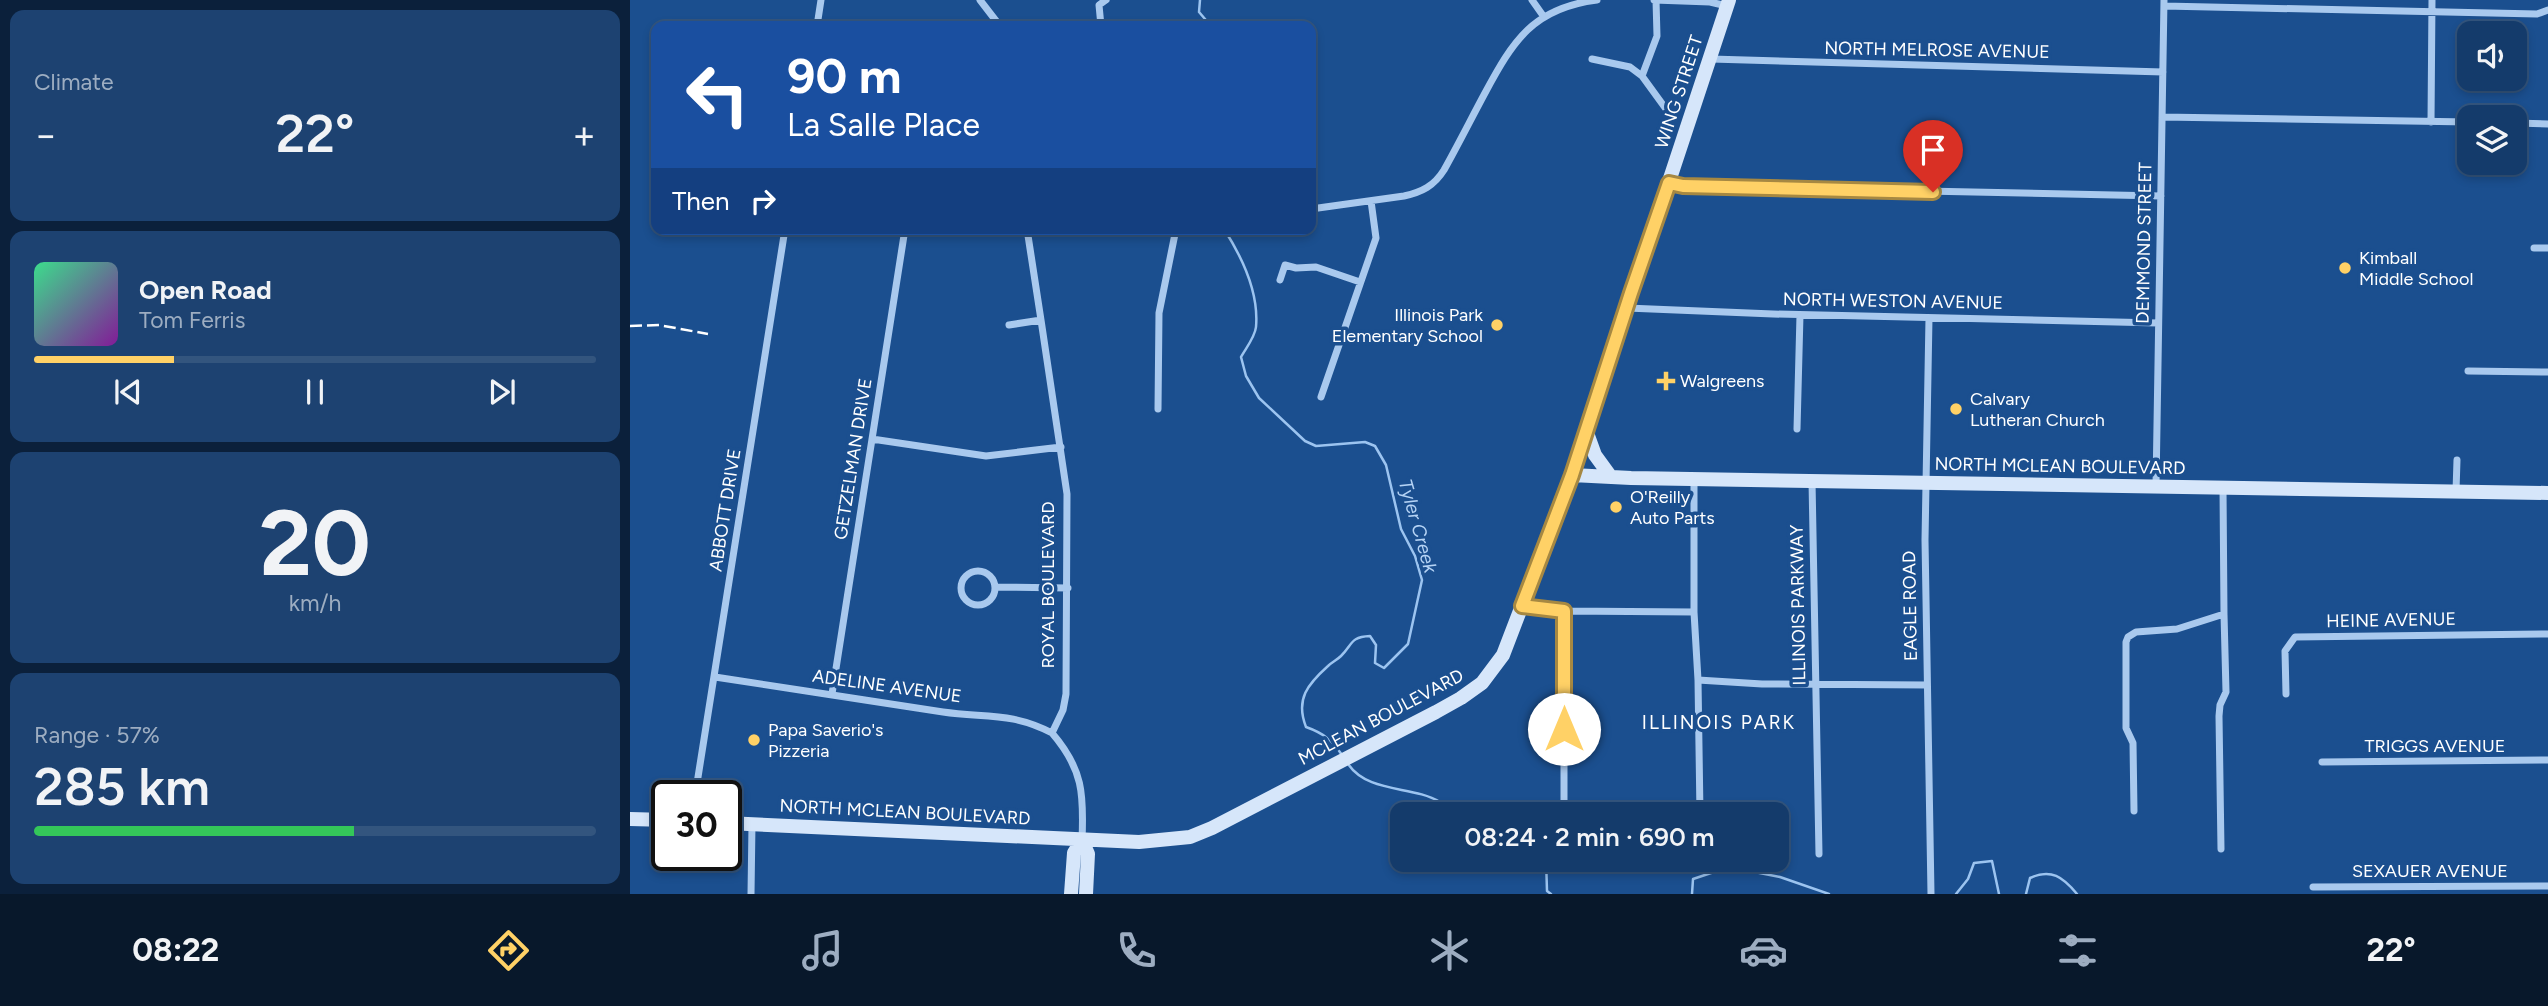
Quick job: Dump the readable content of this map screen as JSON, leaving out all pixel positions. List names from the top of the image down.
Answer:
{
  "streets": {
    "main road": ["WING STREET", "NORTH MCLEAN BOULEVARD", "MCLEAN BOULEVARD"],
    "street": [
      "NORTH MELROSE AVENUE",
      "DEMMOND STREET",
      "NORTH WESTON AVENUE",
      "GETZELMAN DRIVE",
      "ABBOTT DRIVE",
      "ROYAL BOULEVARD",
      "ILLINOIS PARKWAY",
      "EAGLE ROAD",
      "HEINE AVENUE",
      "ADELINE AVENUE",
      "TRIGGS AVENUE",
      "SEXAUER AVENUE"
    ]
  },
  "crossings": [
    ["NORTH MELROSE AVENUE", "WING STREET"],
    ["NORTH MELROSE AVENUE", "DEMMOND STREET"],
    ["WING STREET", "NORTH WESTON AVENUE"],
    ["WING STREET", "NORTH MCLEAN BOULEVARD"],
    ["WING STREET", "MCLEAN BOULEVARD"],
    ["DEMMOND STREET", "NORTH WESTON AVENUE"],
    ["DEMMOND STREET", "NORTH MCLEAN BOULEVARD"],
    ["NORTH WESTON AVENUE", "EAGLE ROAD"],
    ["GETZELMAN DRIVE", "ADELINE AVENUE"],
    ["NORTH MCLEAN BOULEVARD", "ILLINOIS PARKWAY"],
    ["NORTH MCLEAN BOULEVARD", "EAGLE ROAD"],
    ["NORTH MCLEAN BOULEVARD", "MCLEAN BOULEVARD"],
    ["ABBOTT DRIVE", "ADELINE AVENUE"],
    ["ROYAL BOULEVARD", "ADELINE AVENUE"]
  ],
  "districts": ["ILLINOIS PARK"],
  "water": ["Tyler Creek"],
  "places": {
    "other": [
      "Kimball Middle School",
      "Illinois Park Elementary School",
      "Calvary Lutheran Church",
      "O'Reilly Auto Parts",
      "Papa Saverio's Pizzeria"
    ],
    "health": ["Walgreens"]
  },
  "page": {
    "tile": [
      "Climate",
      ["20", "km/h"],
      ["Range · 57%", "285 km"]
    ],
    "turn": ["90 m", "La Salle Place"],
    "heat": ["−", "22°", "+"],
    "then": "Then",
    "song": ["Open Road", "Tom Ferris"],
    "limit": "30",
    "trip": "08:24 · 2 min · 690 m",
    "tabs": ["08:22", "22°"]
  }
}
